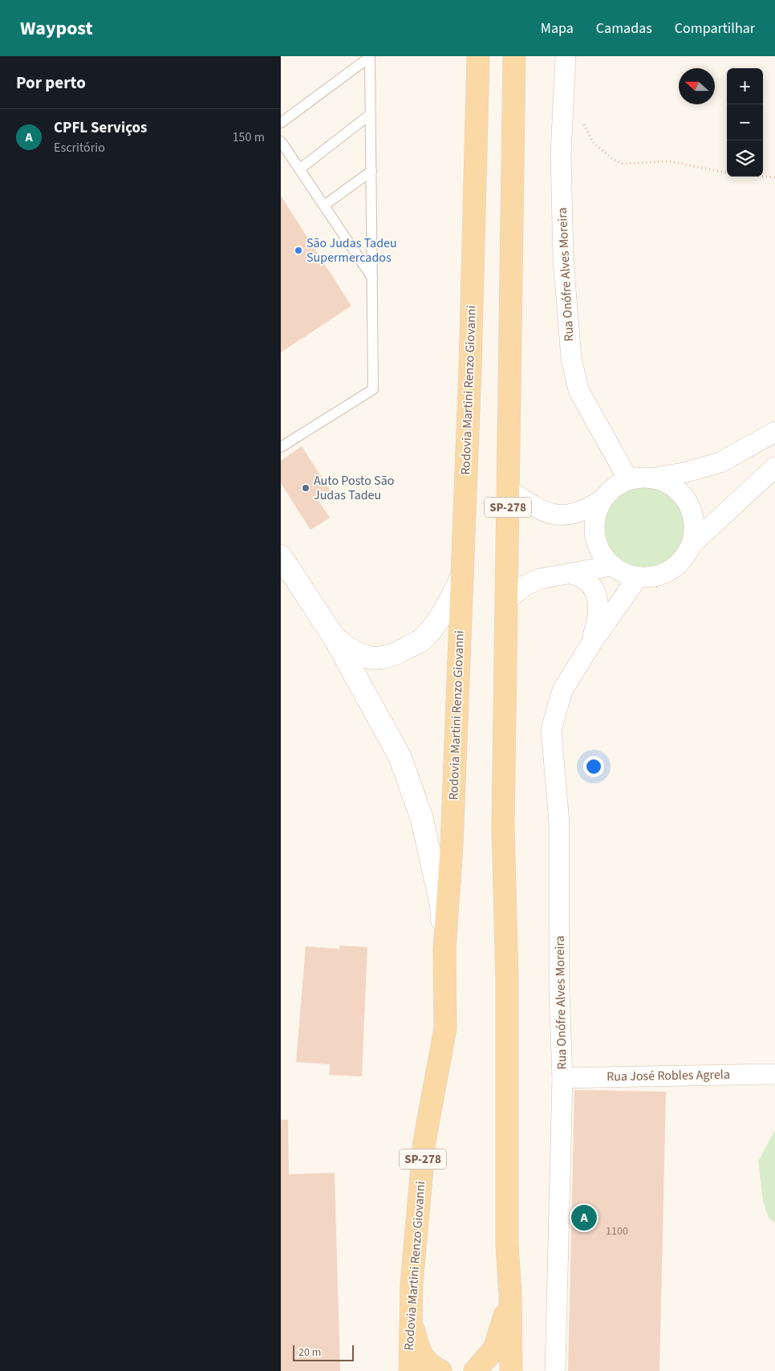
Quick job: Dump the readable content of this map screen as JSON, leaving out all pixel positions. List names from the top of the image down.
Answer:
{
  "streets": {
    "main road": ["Rodovia Martini Renzo Giovanni", "SP-278"],
    "street": ["Rua Onófre Alves Moreira", "Rua José Robles Agrela"]
  },
  "crossings": [
    ["Rua Onófre Alves Moreira", "Rua José Robles Agrela"]
  ],
  "places": ["São Judas Tadeu Supermercados", "Auto Posto São Judas Tadeu"],
  "house_numbers": ["1100"],
  "scale_bar": "20 m",
  "north": "left",
  "page": {
    "header": "Waypost",
    "nav": ["Mapa", "Camadas", "Compartilhar"],
    "heading": "Por perto",
    "map_buttons": ["+", "−"],
    "list": [
      {
        "mark": "A",
        "name": "CPFL Serviços",
        "note": "Escritório",
        "value": "150 m"
      }
    ],
    "pins": "A",
    "scale": "20 m"
  }
}
